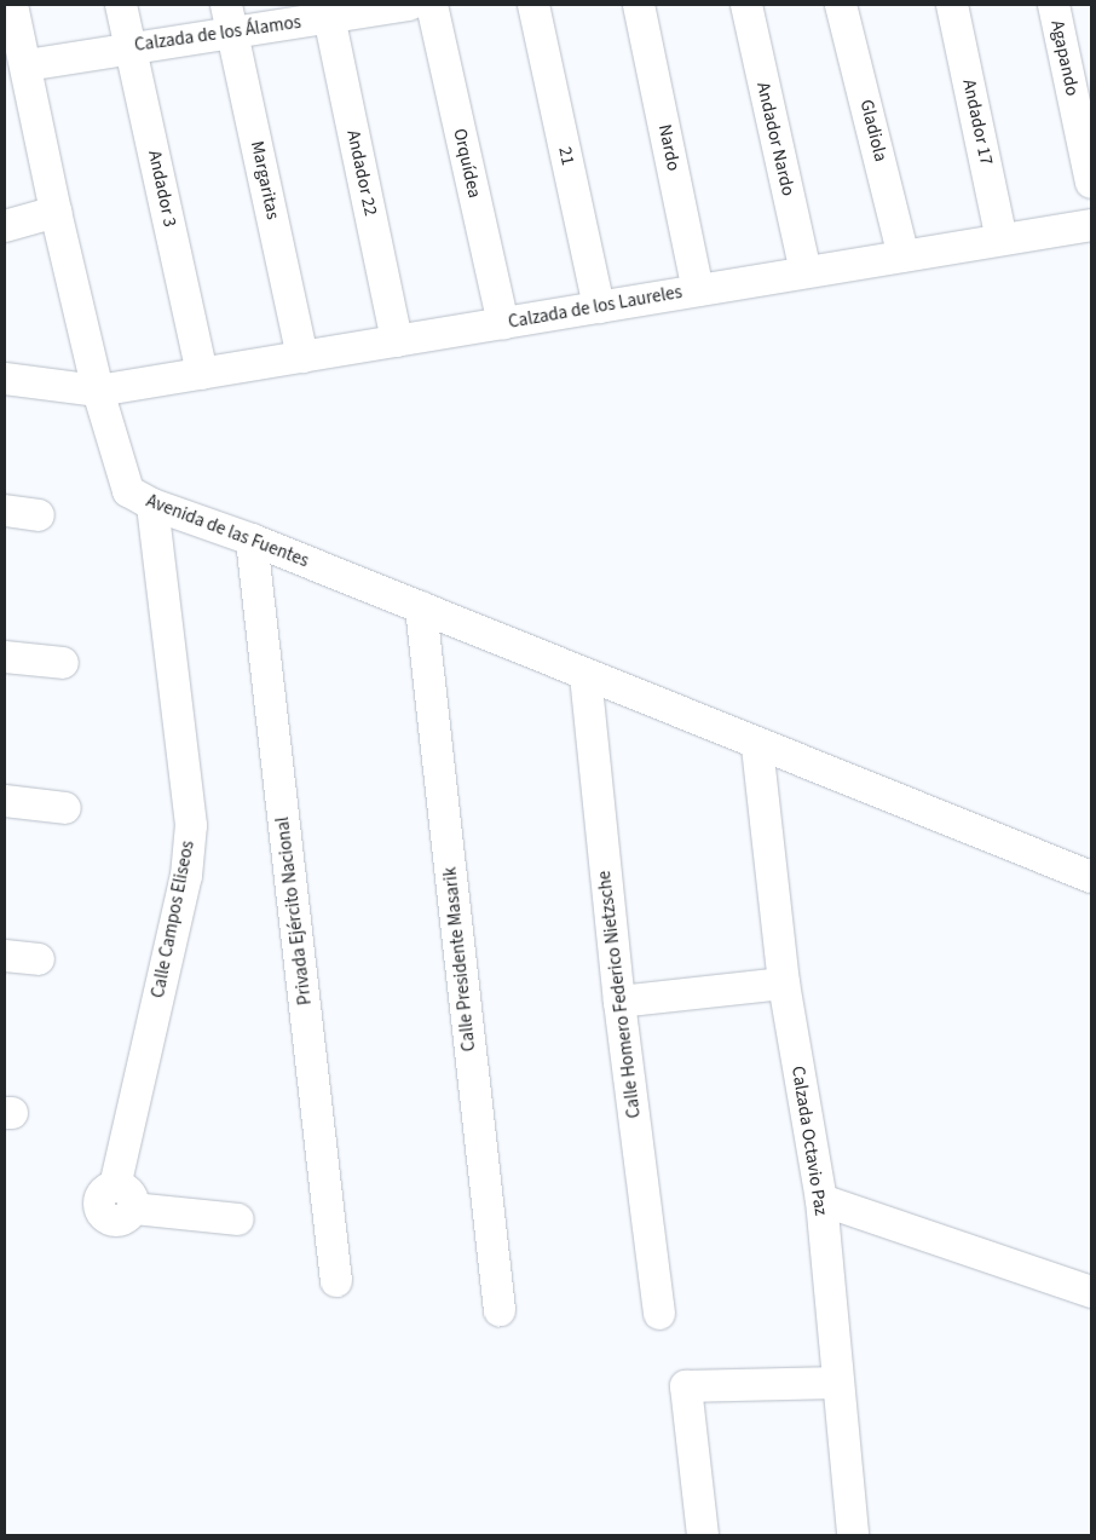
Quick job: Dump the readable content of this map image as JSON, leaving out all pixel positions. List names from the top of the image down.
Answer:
{
  "streets": {
    "street": [
      "Calzada de los Álamos",
      "Agapando",
      "Andador 17",
      "Gladiola",
      "Andador Nardo",
      "Nardo",
      "21",
      "Orquídea",
      "Andador 22",
      "Margaritas",
      "Andador 3",
      "Calzada de los Laureles",
      "Avenida de las Fuentes",
      "Privada Ejército Nacional",
      "Calle Campos Eliseos",
      "Calle Presidente Masarik",
      "Calle Homero Federico Nietzsche",
      "Calzada Octavio Paz"
    ]
  },
  "crossings": [
    ["Calzada de los Álamos", "Andador 22"],
    ["Calzada de los Álamos", "Margaritas"],
    ["Calzada de los Álamos", "Andador 3"],
    ["Calzada de los Álamos", "Avenida de las Fuentes"],
    ["Andador 17", "Calzada de los Laureles"],
    ["Gladiola", "Calzada de los Laureles"],
    ["Andador Nardo", "Calzada de los Laureles"],
    ["Nardo", "Calzada de los Laureles"],
    ["21", "Calzada de los Laureles"],
    ["Orquídea", "Calzada de los Laureles"],
    ["Andador 22", "Calzada de los Laureles"],
    ["Margaritas", "Calzada de los Laureles"],
    ["Andador 3", "Calzada de los Laureles"],
    ["Calzada de los Laureles", "Avenida de las Fuentes"],
    ["Avenida de las Fuentes", "Privada Ejército Nacional"],
    ["Avenida de las Fuentes", "Calle Campos Eliseos"],
    ["Avenida de las Fuentes", "Calle Presidente Masarik"],
    ["Avenida de las Fuentes", "Calle Homero Federico Nietzsche"],
    ["Avenida de las Fuentes", "Calzada Octavio Paz"]
  ]
}
